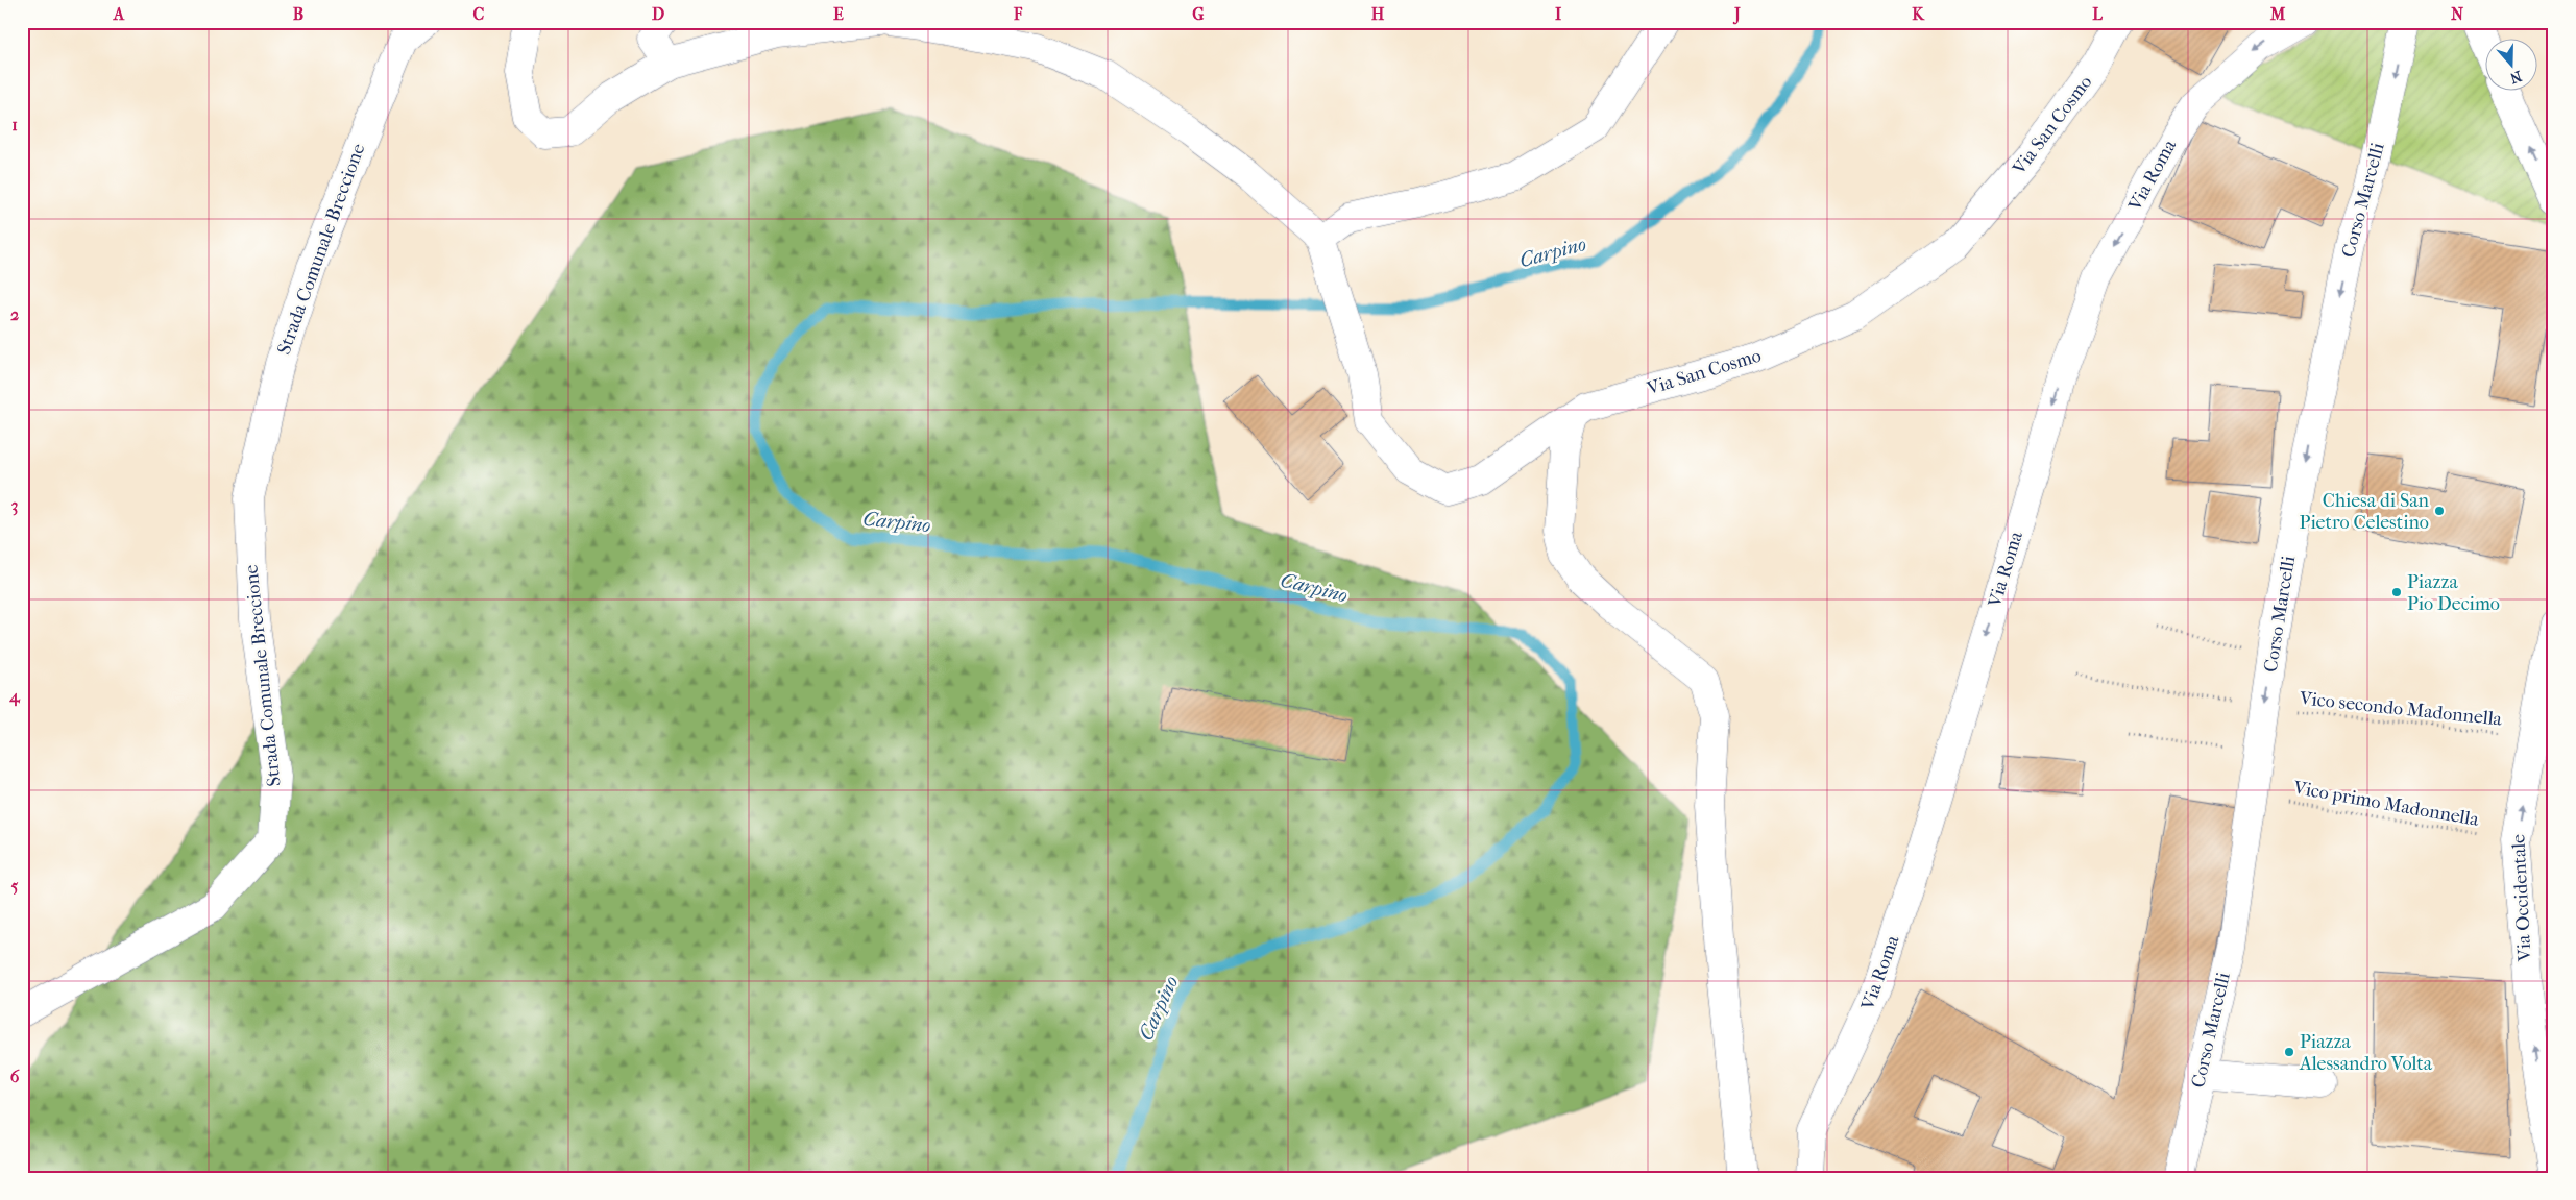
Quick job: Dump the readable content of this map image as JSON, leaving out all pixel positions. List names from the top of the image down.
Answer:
{
  "streets": {
    "street": [
      "Via San Cosmo",
      "Via Roma",
      "Corso Marcelli",
      "Strada Comunale Breccione",
      "Via Occidentale"
    ],
    "path": ["Vico secondo Madonnella", "Vico primo Madonnella"]
  },
  "crossings": [
    ["Corso Marcelli", "Vico secondo Madonnella"],
    ["Corso Marcelli", "Vico primo Madonnella"],
    ["Vico secondo Madonnella", "Via Occidentale"],
    ["Vico primo Madonnella", "Via Occidentale"]
  ],
  "one_way": ["Via Roma", "Corso Marcelli", "Via Occidentale"],
  "water": ["Carpino"],
  "places": ["Chiesa di San Pietro Celestino", "Piazza Pio Decimo", "Piazza Alessandro Volta"],
  "north": "bottom",
  "grid": {
    "columns": [
      "A",
      "B",
      "C",
      "D",
      "E",
      "F",
      "G",
      "H",
      "I",
      "J",
      "K",
      "L",
      "M",
      "N"
    ],
    "rows": [
      "1",
      "2",
      "3",
      "4",
      "5",
      "6"
    ]
  }
}
